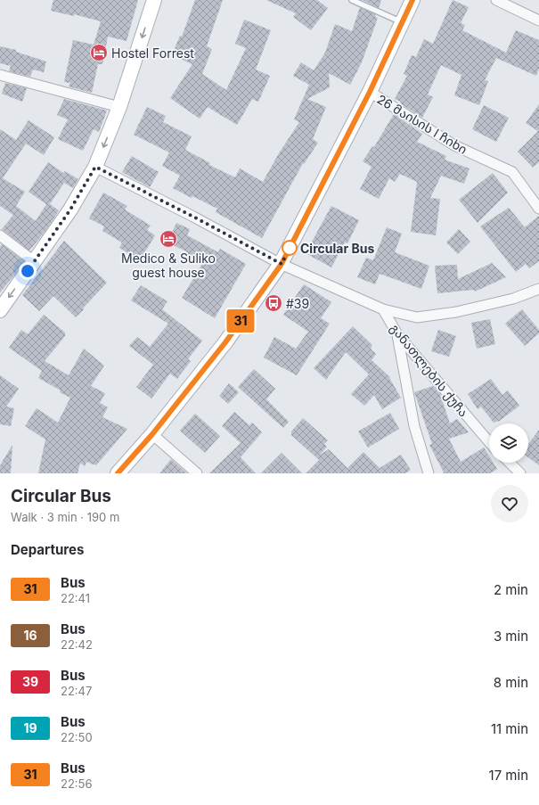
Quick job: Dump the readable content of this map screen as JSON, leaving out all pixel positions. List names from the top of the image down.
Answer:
{
  "streets": {
    "street": ["26 მაისის I ჩიხი", "განათლების ქუჩა"]
  },
  "places": {
    "hotel": ["Hostel Forrest", "Medico & Suliko guest house"],
    "other": ["Circular Bus"],
    "bus stop": ["#39"]
  },
  "lines": ["bus line 31"],
  "page": {
    "on_map": "31",
    "heading": [
      ["Circular Bus", "Walk · 3 min · 190 m"],
      "Departures"
    ],
    "list": [
      {
        "mark": "31",
        "name": "Bus",
        "note": "22:41",
        "value": "2 min"
      },
      {
        "mark": "16",
        "name": "Bus",
        "note": "22:42",
        "value": "3 min"
      },
      {
        "mark": "39",
        "name": "Bus",
        "note": "22:47",
        "value": "8 min"
      },
      {
        "mark": "19",
        "name": "Bus",
        "note": "22:50",
        "value": "11 min"
      },
      {
        "mark": "31",
        "name": "Bus",
        "note": "22:56",
        "value": "17 min"
      }
    ]
  }
}
